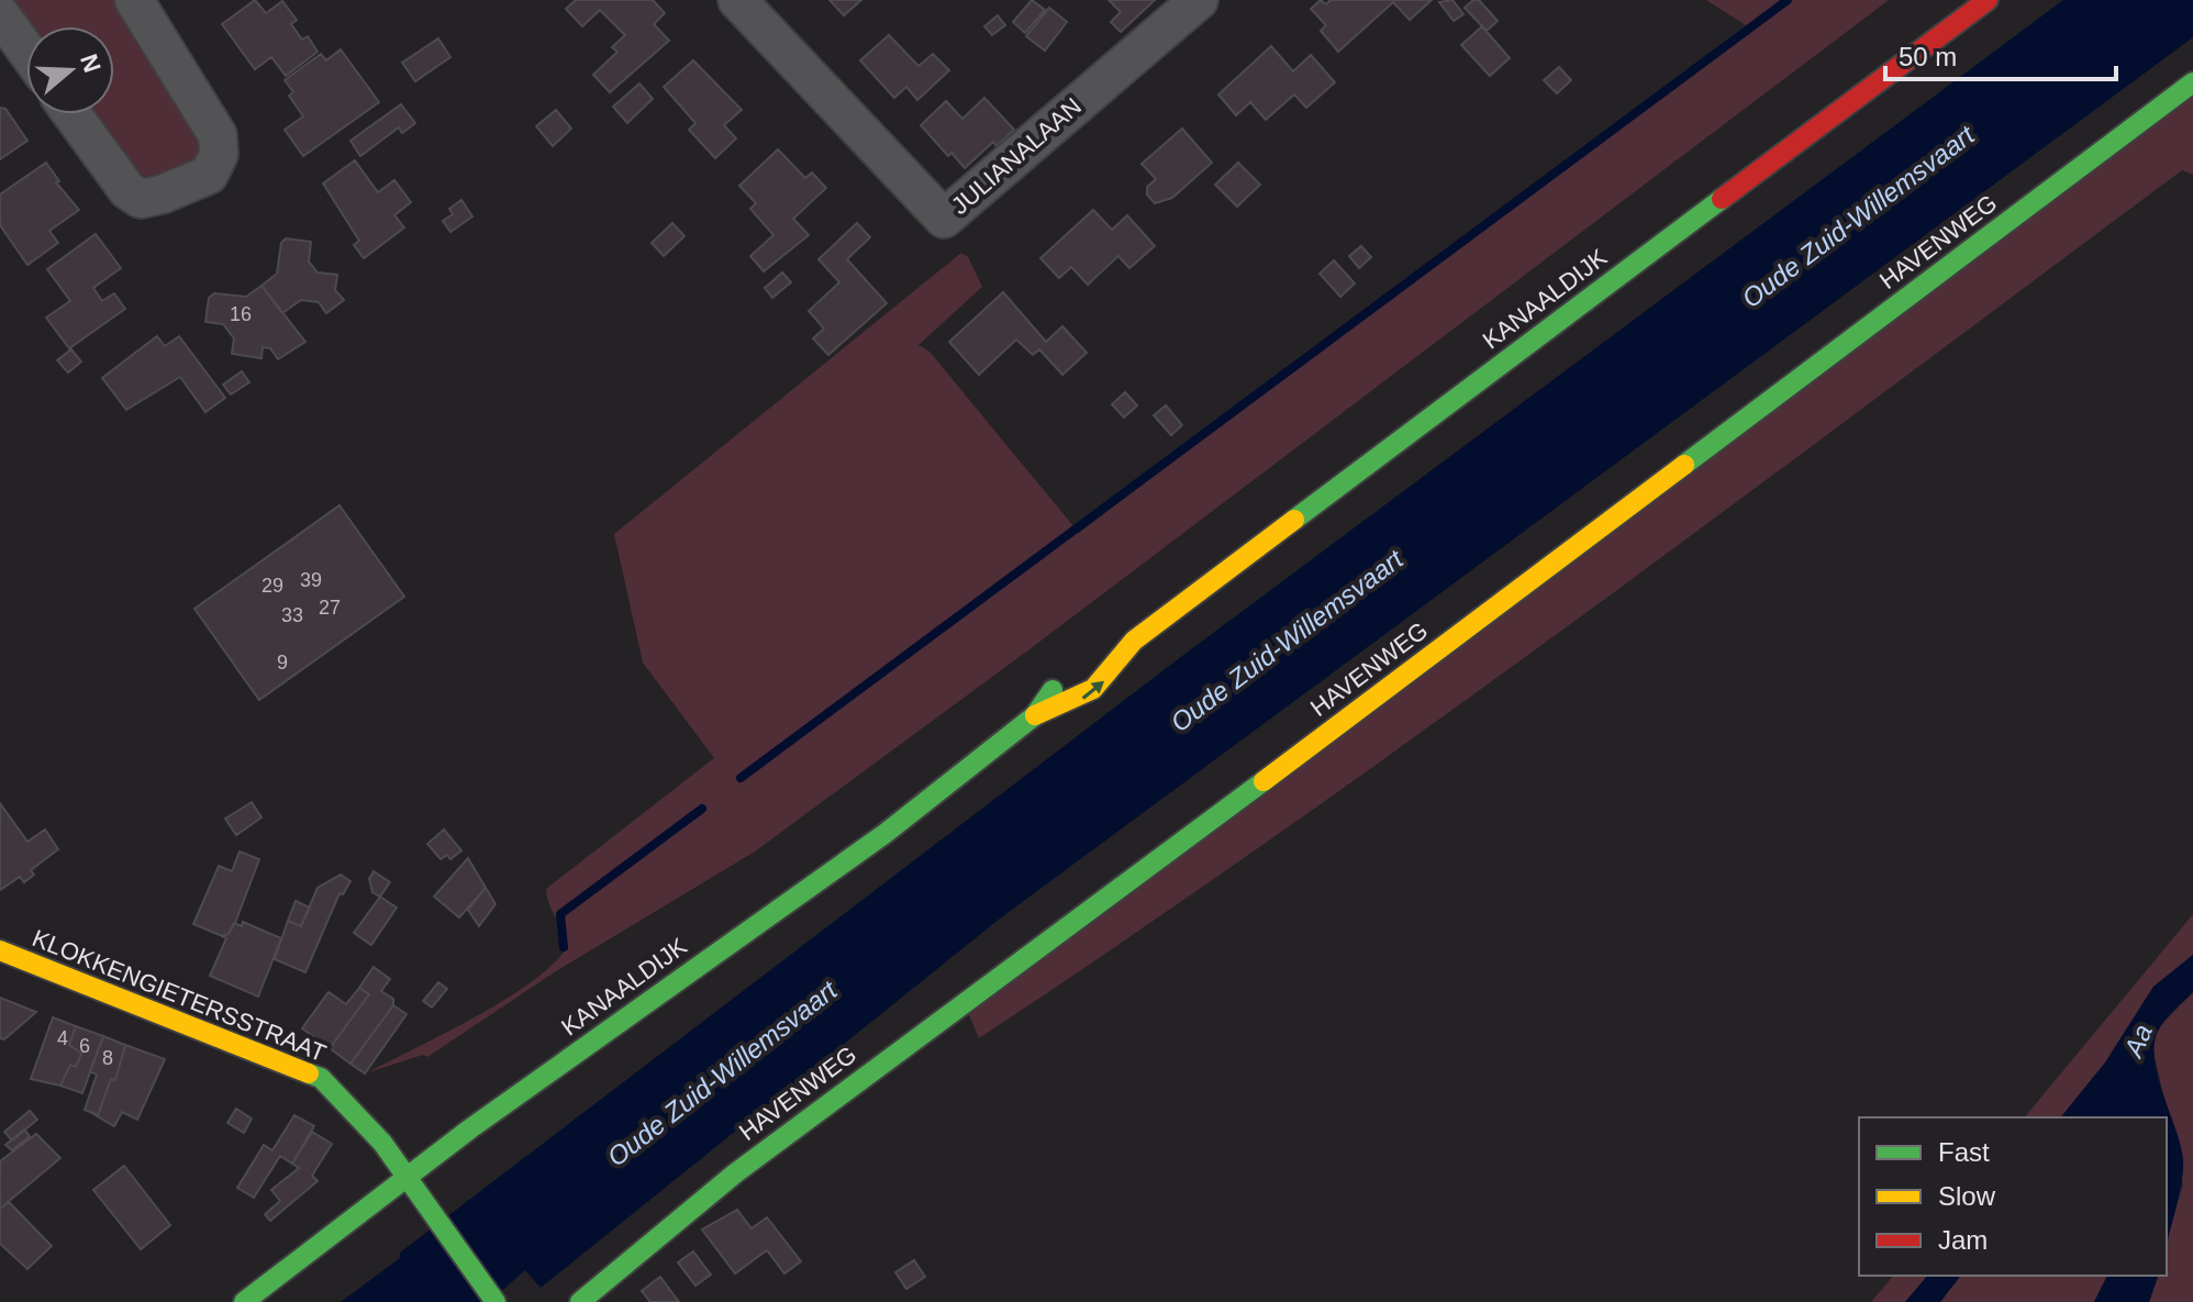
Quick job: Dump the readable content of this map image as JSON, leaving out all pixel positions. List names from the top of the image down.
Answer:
{
  "streets": {
    "street": [
      "JULIANALAAN",
      "HAVENWEG",
      "KANAALDIJK",
      "KLOKKENGIETERSSTRAAT"
    ]
  },
  "crossings": [
    ["KANAALDIJK", "KLOKKENGIETERSSTRAAT"]
  ],
  "water": ["Oude Zuid-Willemsvaart", "Aa"],
  "house_numbers": [
    "16",
    "39",
    "29",
    "27",
    "33",
    "9",
    "4",
    "6",
    "8"
  ],
  "legend": ["Fast", "Slow", "Jam"],
  "scale_bar": "50 m",
  "north": "right"
}
